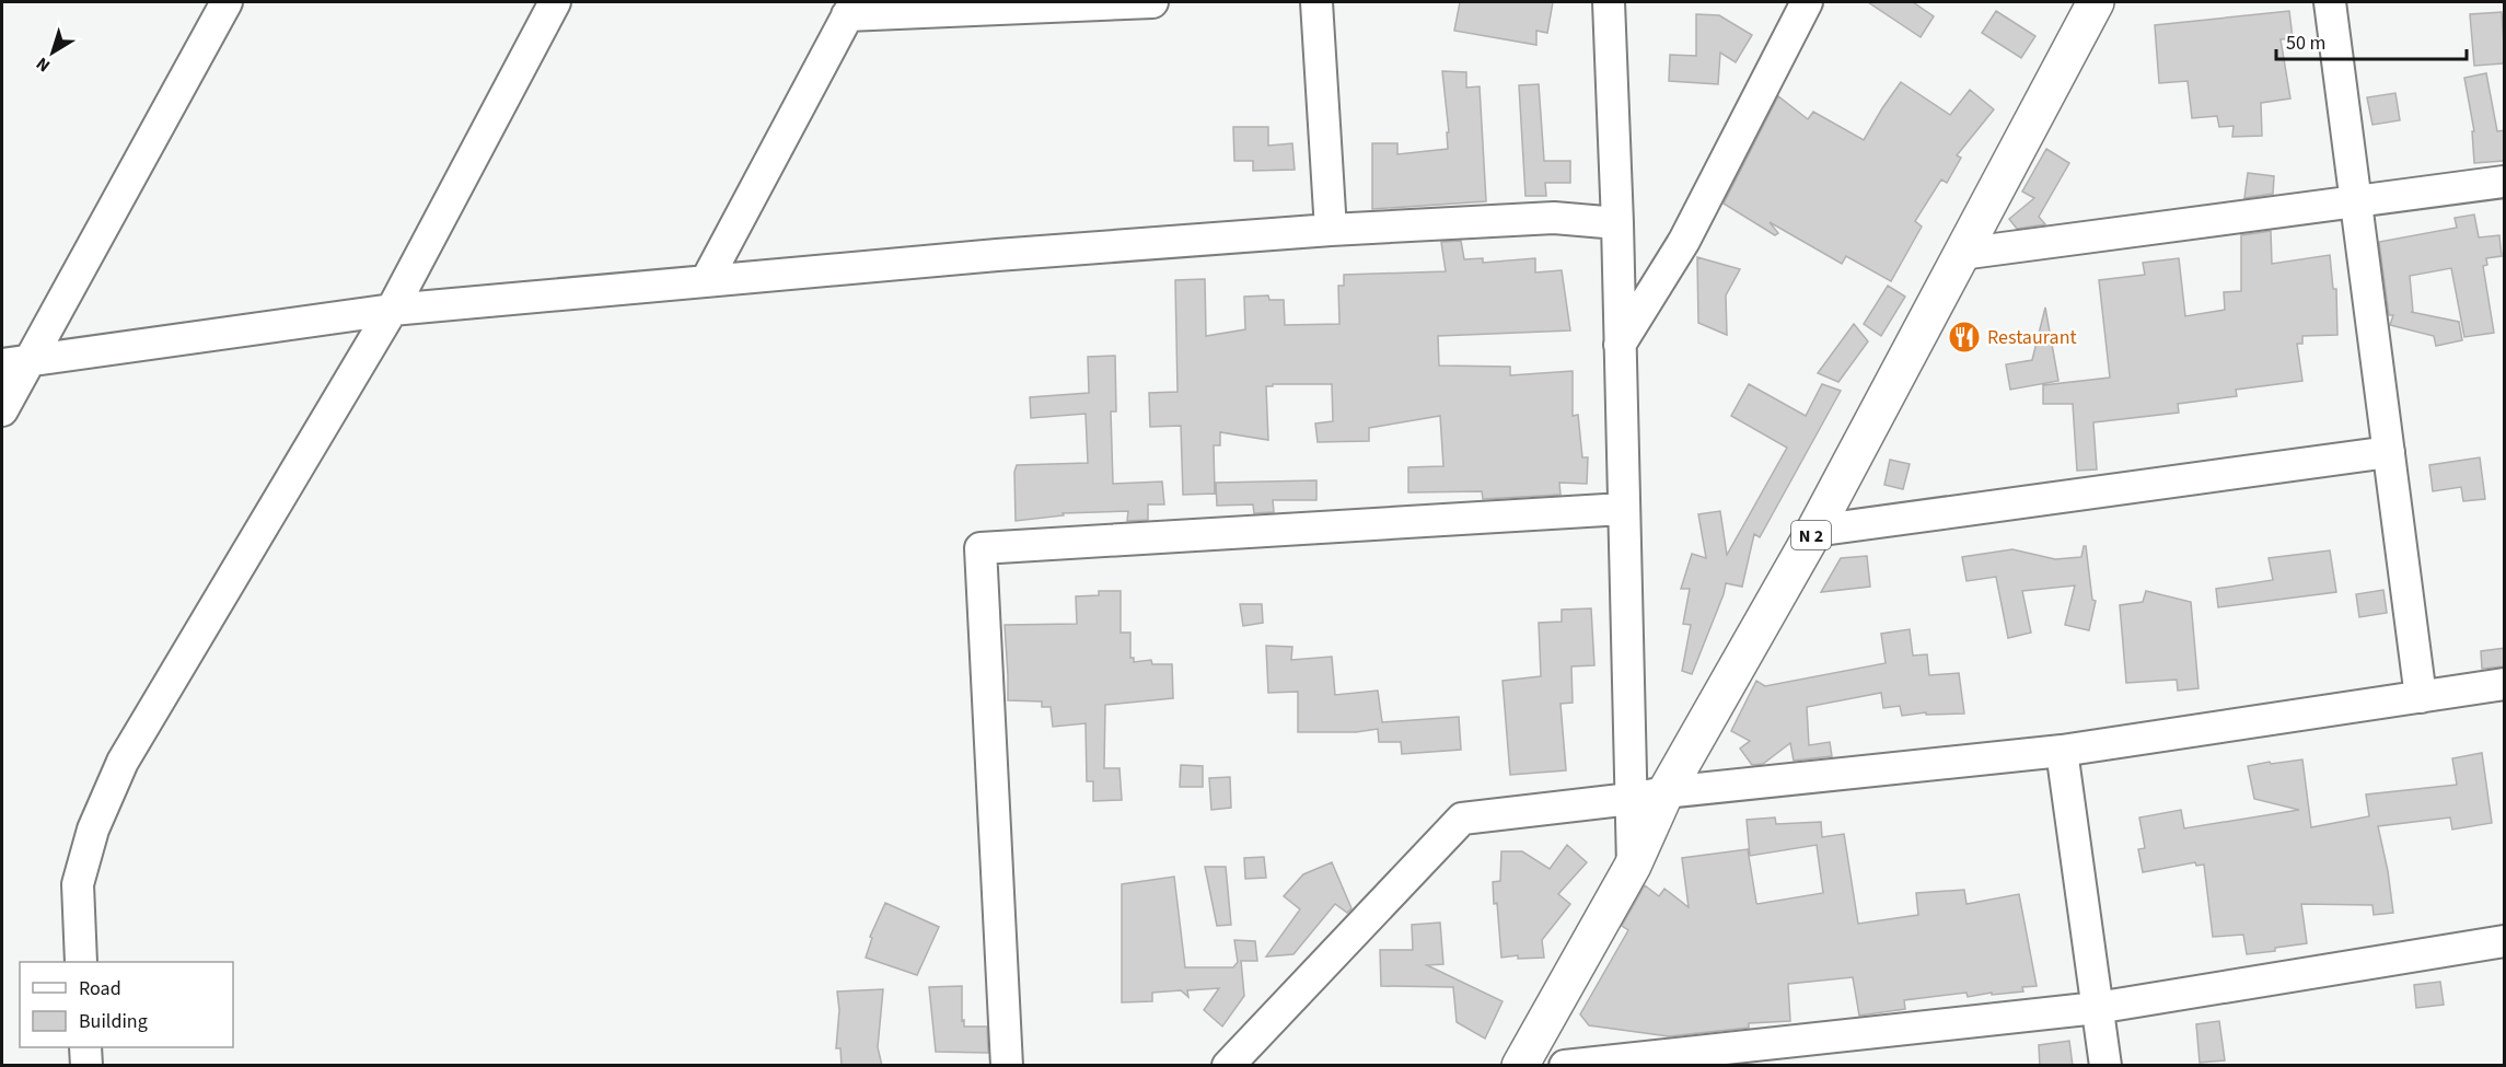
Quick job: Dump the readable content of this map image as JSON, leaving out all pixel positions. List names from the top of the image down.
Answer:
{
  "streets": {
    "main road": ["N 2"]
  },
  "places": {
    "restaurant": ["Restaurant"]
  },
  "legend": ["Road", "Building"],
  "scale_bar": "50 m",
  "north": "bottom left"
}
